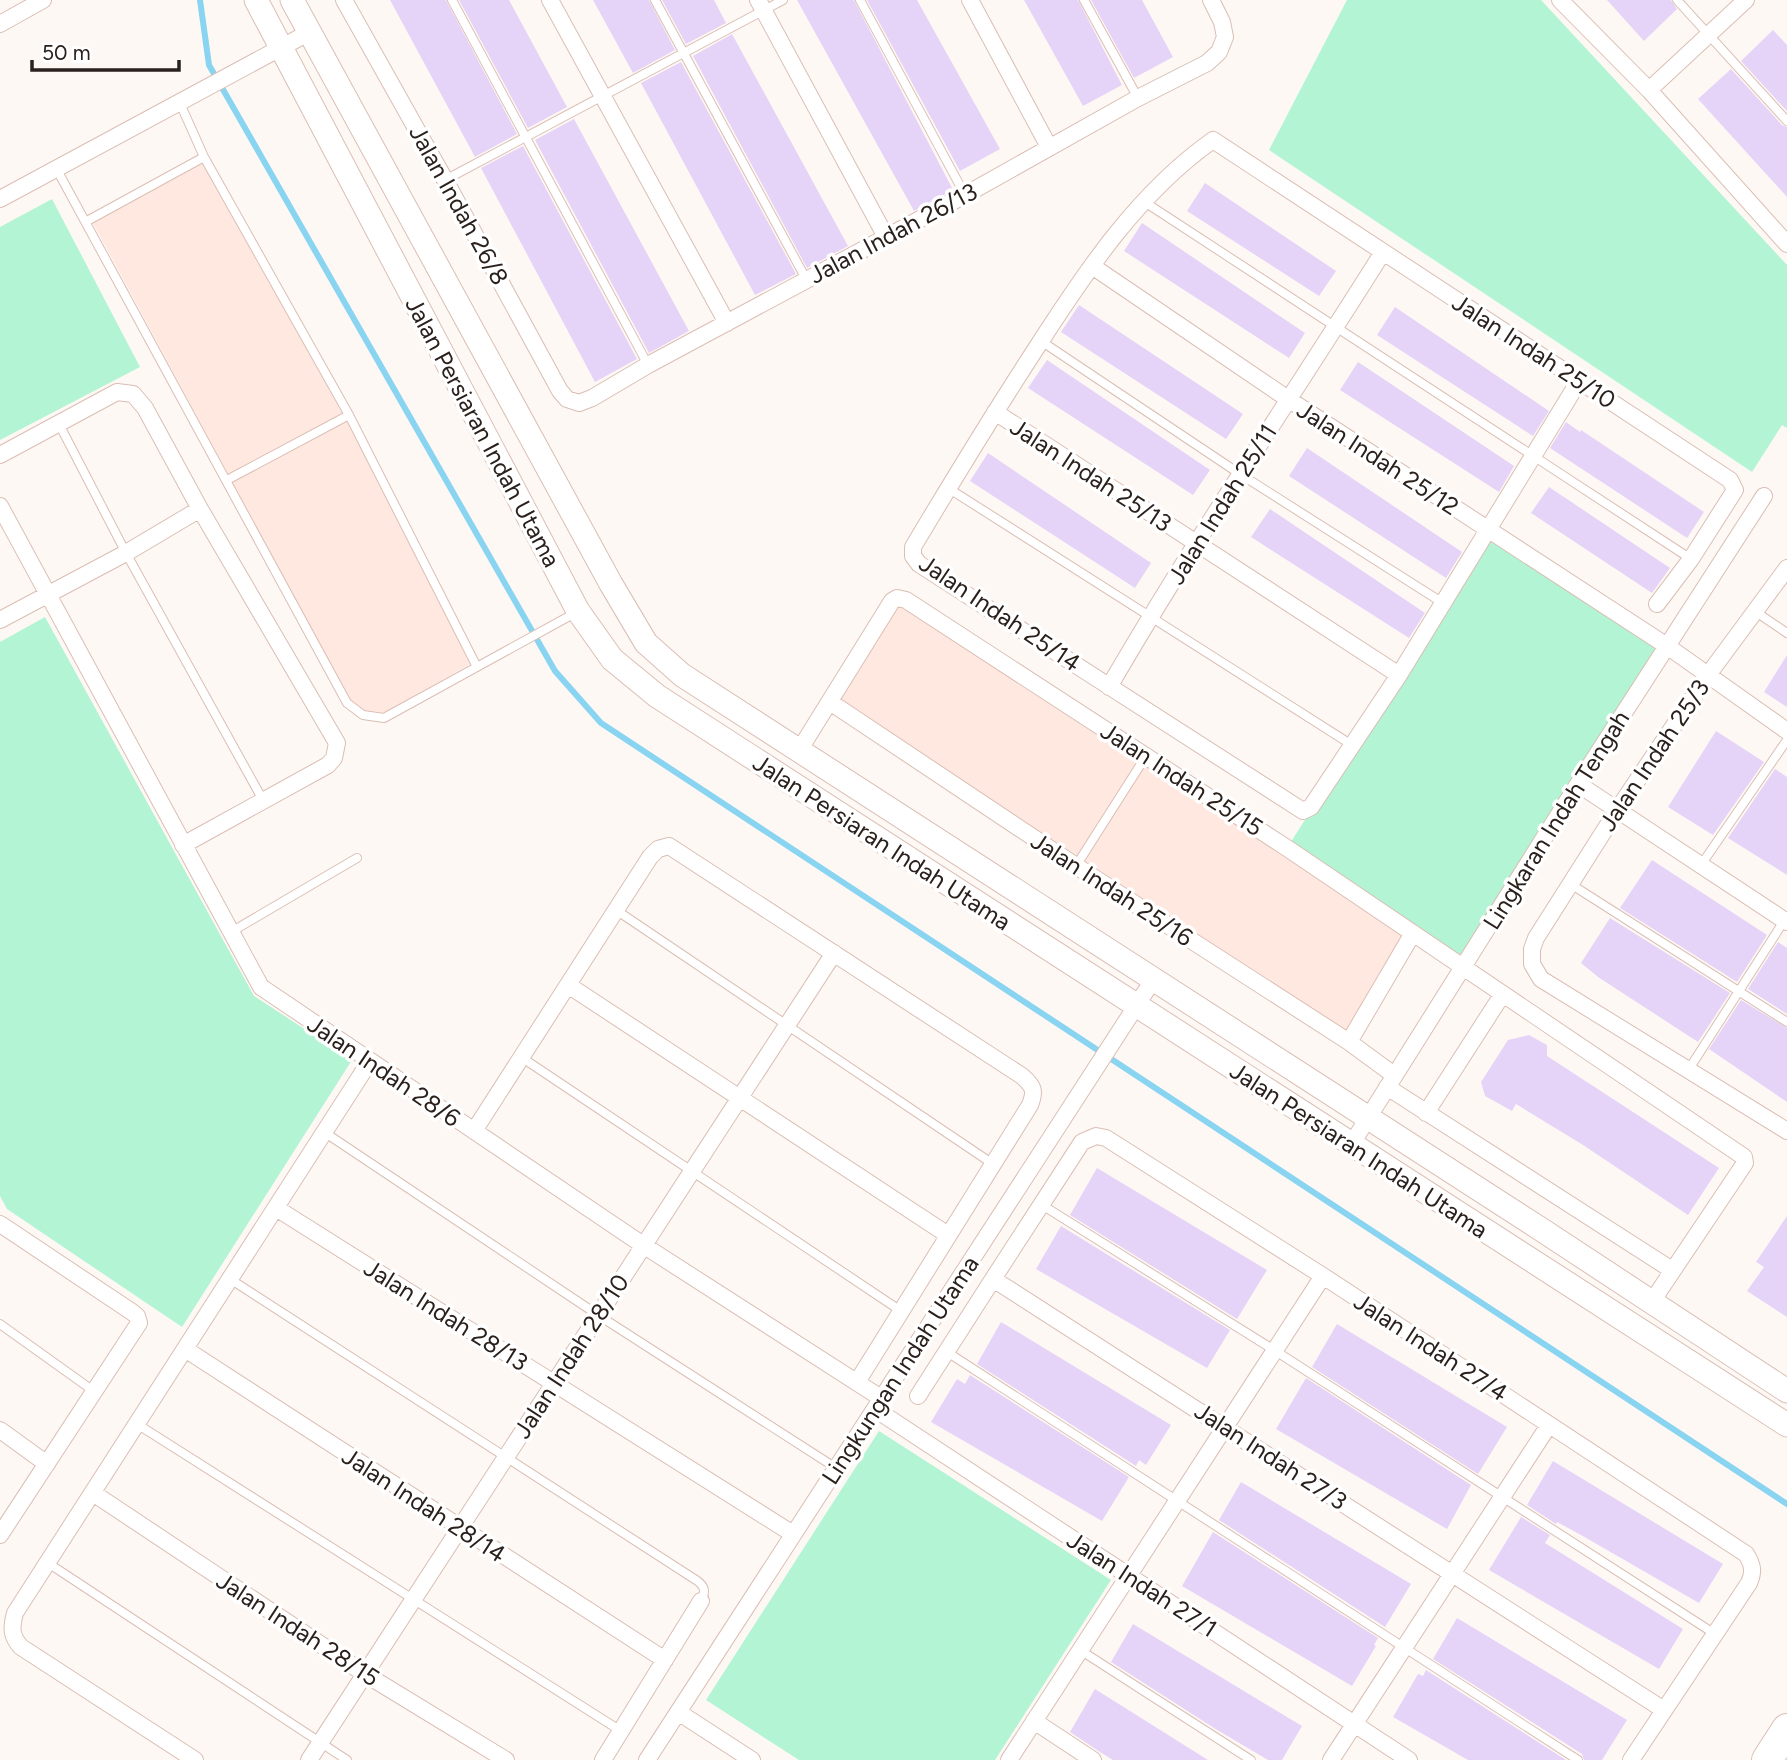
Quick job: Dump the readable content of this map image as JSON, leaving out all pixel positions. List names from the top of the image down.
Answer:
{
  "streets": {
    "main road": ["Jalan Persiaran Indah Utama"],
    "street": [
      "Jalan Indah 26/8",
      "Jalan Indah 26/13",
      "Jalan Indah 25/10",
      "Jalan Indah 25/12",
      "Jalan Indah 25/13",
      "Jalan Indah 25/11",
      "Jalan Indah 25/14",
      "Jalan Indah 25/3",
      "Jalan Indah 25/15",
      "Lingkaran Indah Tengah",
      "Jalan Indah 25/16",
      "Jalan Indah 28/6",
      "Jalan Indah 28/13",
      "Jalan Indah 27/4",
      "Jalan Indah 28/10",
      "Lingkungan Indah Utama",
      "Jalan Indah 27/3",
      "Jalan Indah 28/14",
      "Jalan Indah 27/1",
      "Jalan Indah 28/15"
    ]
  },
  "crossings": [
    ["Jalan Indah 26/8", "Jalan Indah 26/13"],
    ["Jalan Indah 25/10", "Jalan Indah 25/11"],
    ["Jalan Indah 25/10", "Jalan Indah 25/14"],
    ["Jalan Persiaran Indah Utama", "Lingkaran Indah Tengah"],
    ["Jalan Persiaran Indah Utama", "Lingkungan Indah Utama"],
    ["Jalan Indah 25/12", "Jalan Indah 25/11"],
    ["Jalan Indah 25/12", "Jalan Indah 25/14"],
    ["Jalan Indah 25/12", "Jalan Indah 25/3"],
    ["Jalan Indah 25/12", "Lingkaran Indah Tengah"],
    ["Jalan Indah 25/13", "Jalan Indah 25/11"],
    ["Jalan Indah 25/13", "Jalan Indah 25/14"],
    ["Jalan Indah 25/11", "Jalan Indah 25/14"],
    ["Jalan Indah 25/15", "Lingkaran Indah Tengah"],
    ["Jalan Indah 25/15", "Jalan Indah 25/16"],
    ["Lingkaran Indah Tengah", "Jalan Indah 25/16"],
    ["Jalan Indah 28/6", "Jalan Indah 28/10"],
    ["Jalan Indah 28/6", "Lingkungan Indah Utama"],
    ["Jalan Indah 28/6", "Jalan Indah 27/1"],
    ["Jalan Indah 28/13", "Jalan Indah 28/10"],
    ["Jalan Indah 28/13", "Lingkungan Indah Utama"],
    ["Jalan Indah 28/10", "Jalan Indah 28/14"],
    ["Jalan Indah 28/10", "Jalan Indah 28/15"],
    ["Lingkungan Indah Utama", "Jalan Indah 27/1"]
  ],
  "scale_bar": "50 m"
}
